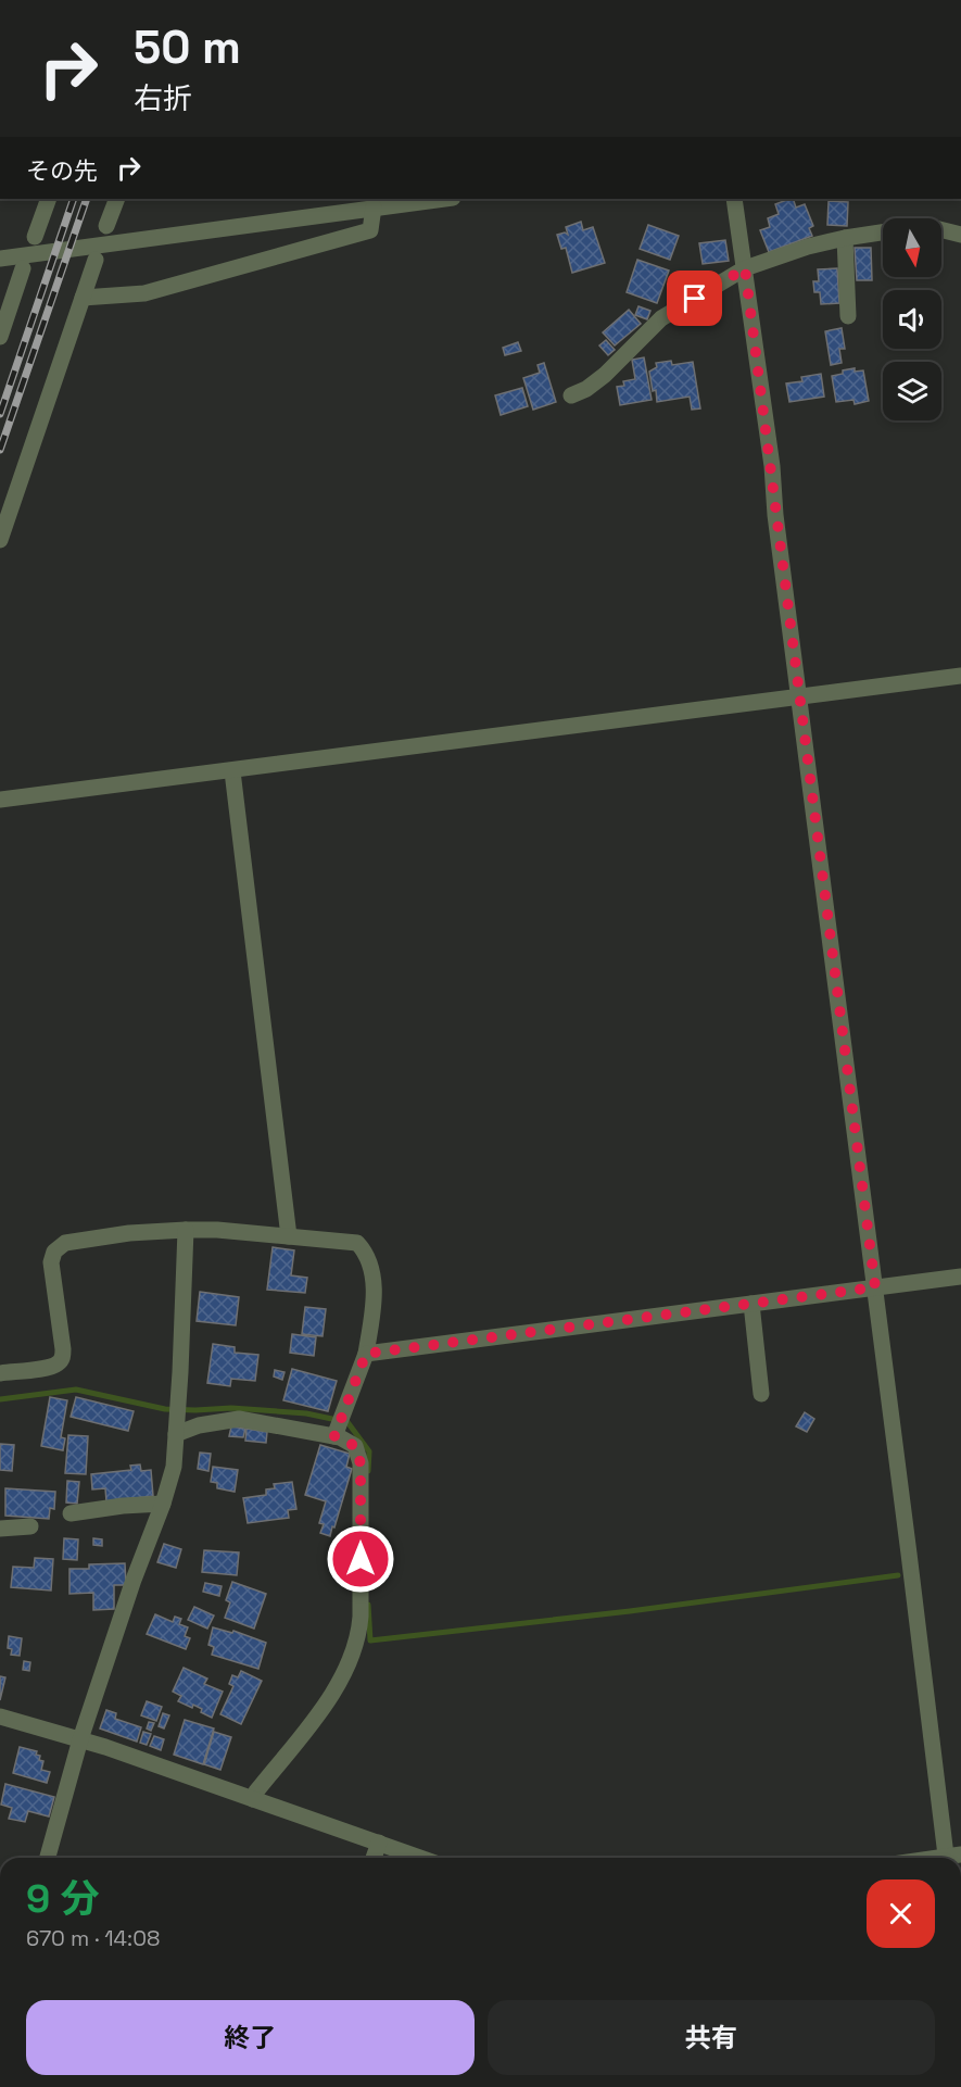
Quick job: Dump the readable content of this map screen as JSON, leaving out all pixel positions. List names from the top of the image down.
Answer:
{
  "north": "bottom",
  "page": {
    "turn": ["50 m", "右折"],
    "then": "その先",
    "heading": ["9 分", "670 m · 14:08"],
    "buttons": ["終了", "共有"]
  }
}
